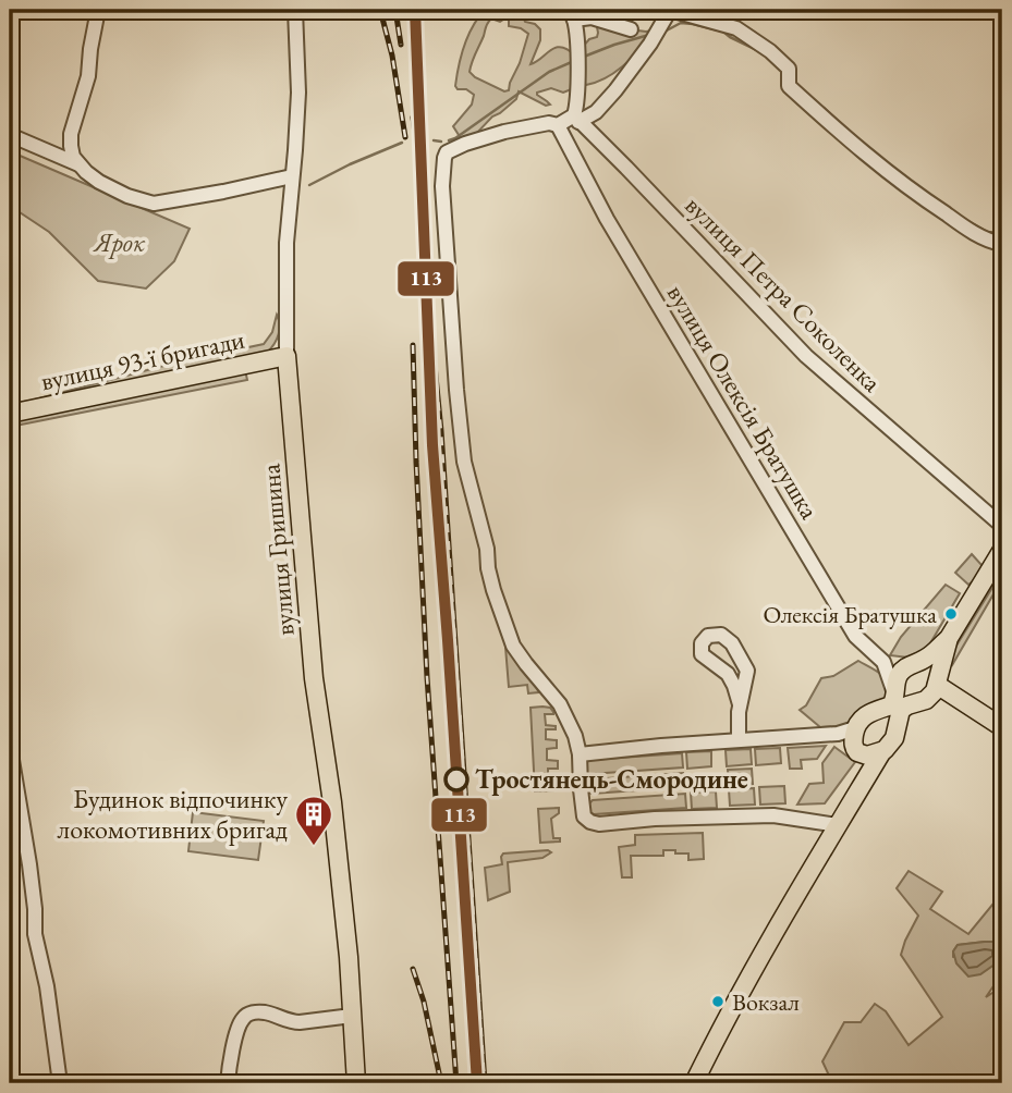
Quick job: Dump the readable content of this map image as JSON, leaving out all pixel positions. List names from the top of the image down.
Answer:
{
  "streets": {
    "main road": ["вулиця 93-ї бригади", "вулиця Гришина"],
    "street": ["вулиця Петра Соколенка", "вулиця Олексія Братушка"]
  },
  "crossings": [
    ["вулиця 93-ї бригади", "вулиця Гришина"]
  ],
  "parks": ["Ярок"],
  "places": {
    "other": ["Олексія Братушка", "Тростянець-Смородине", "Вокзал"],
    "building": ["Будинок відпочинку локомотивних бригад"]
  },
  "lines": ["transit line 113"]
}
